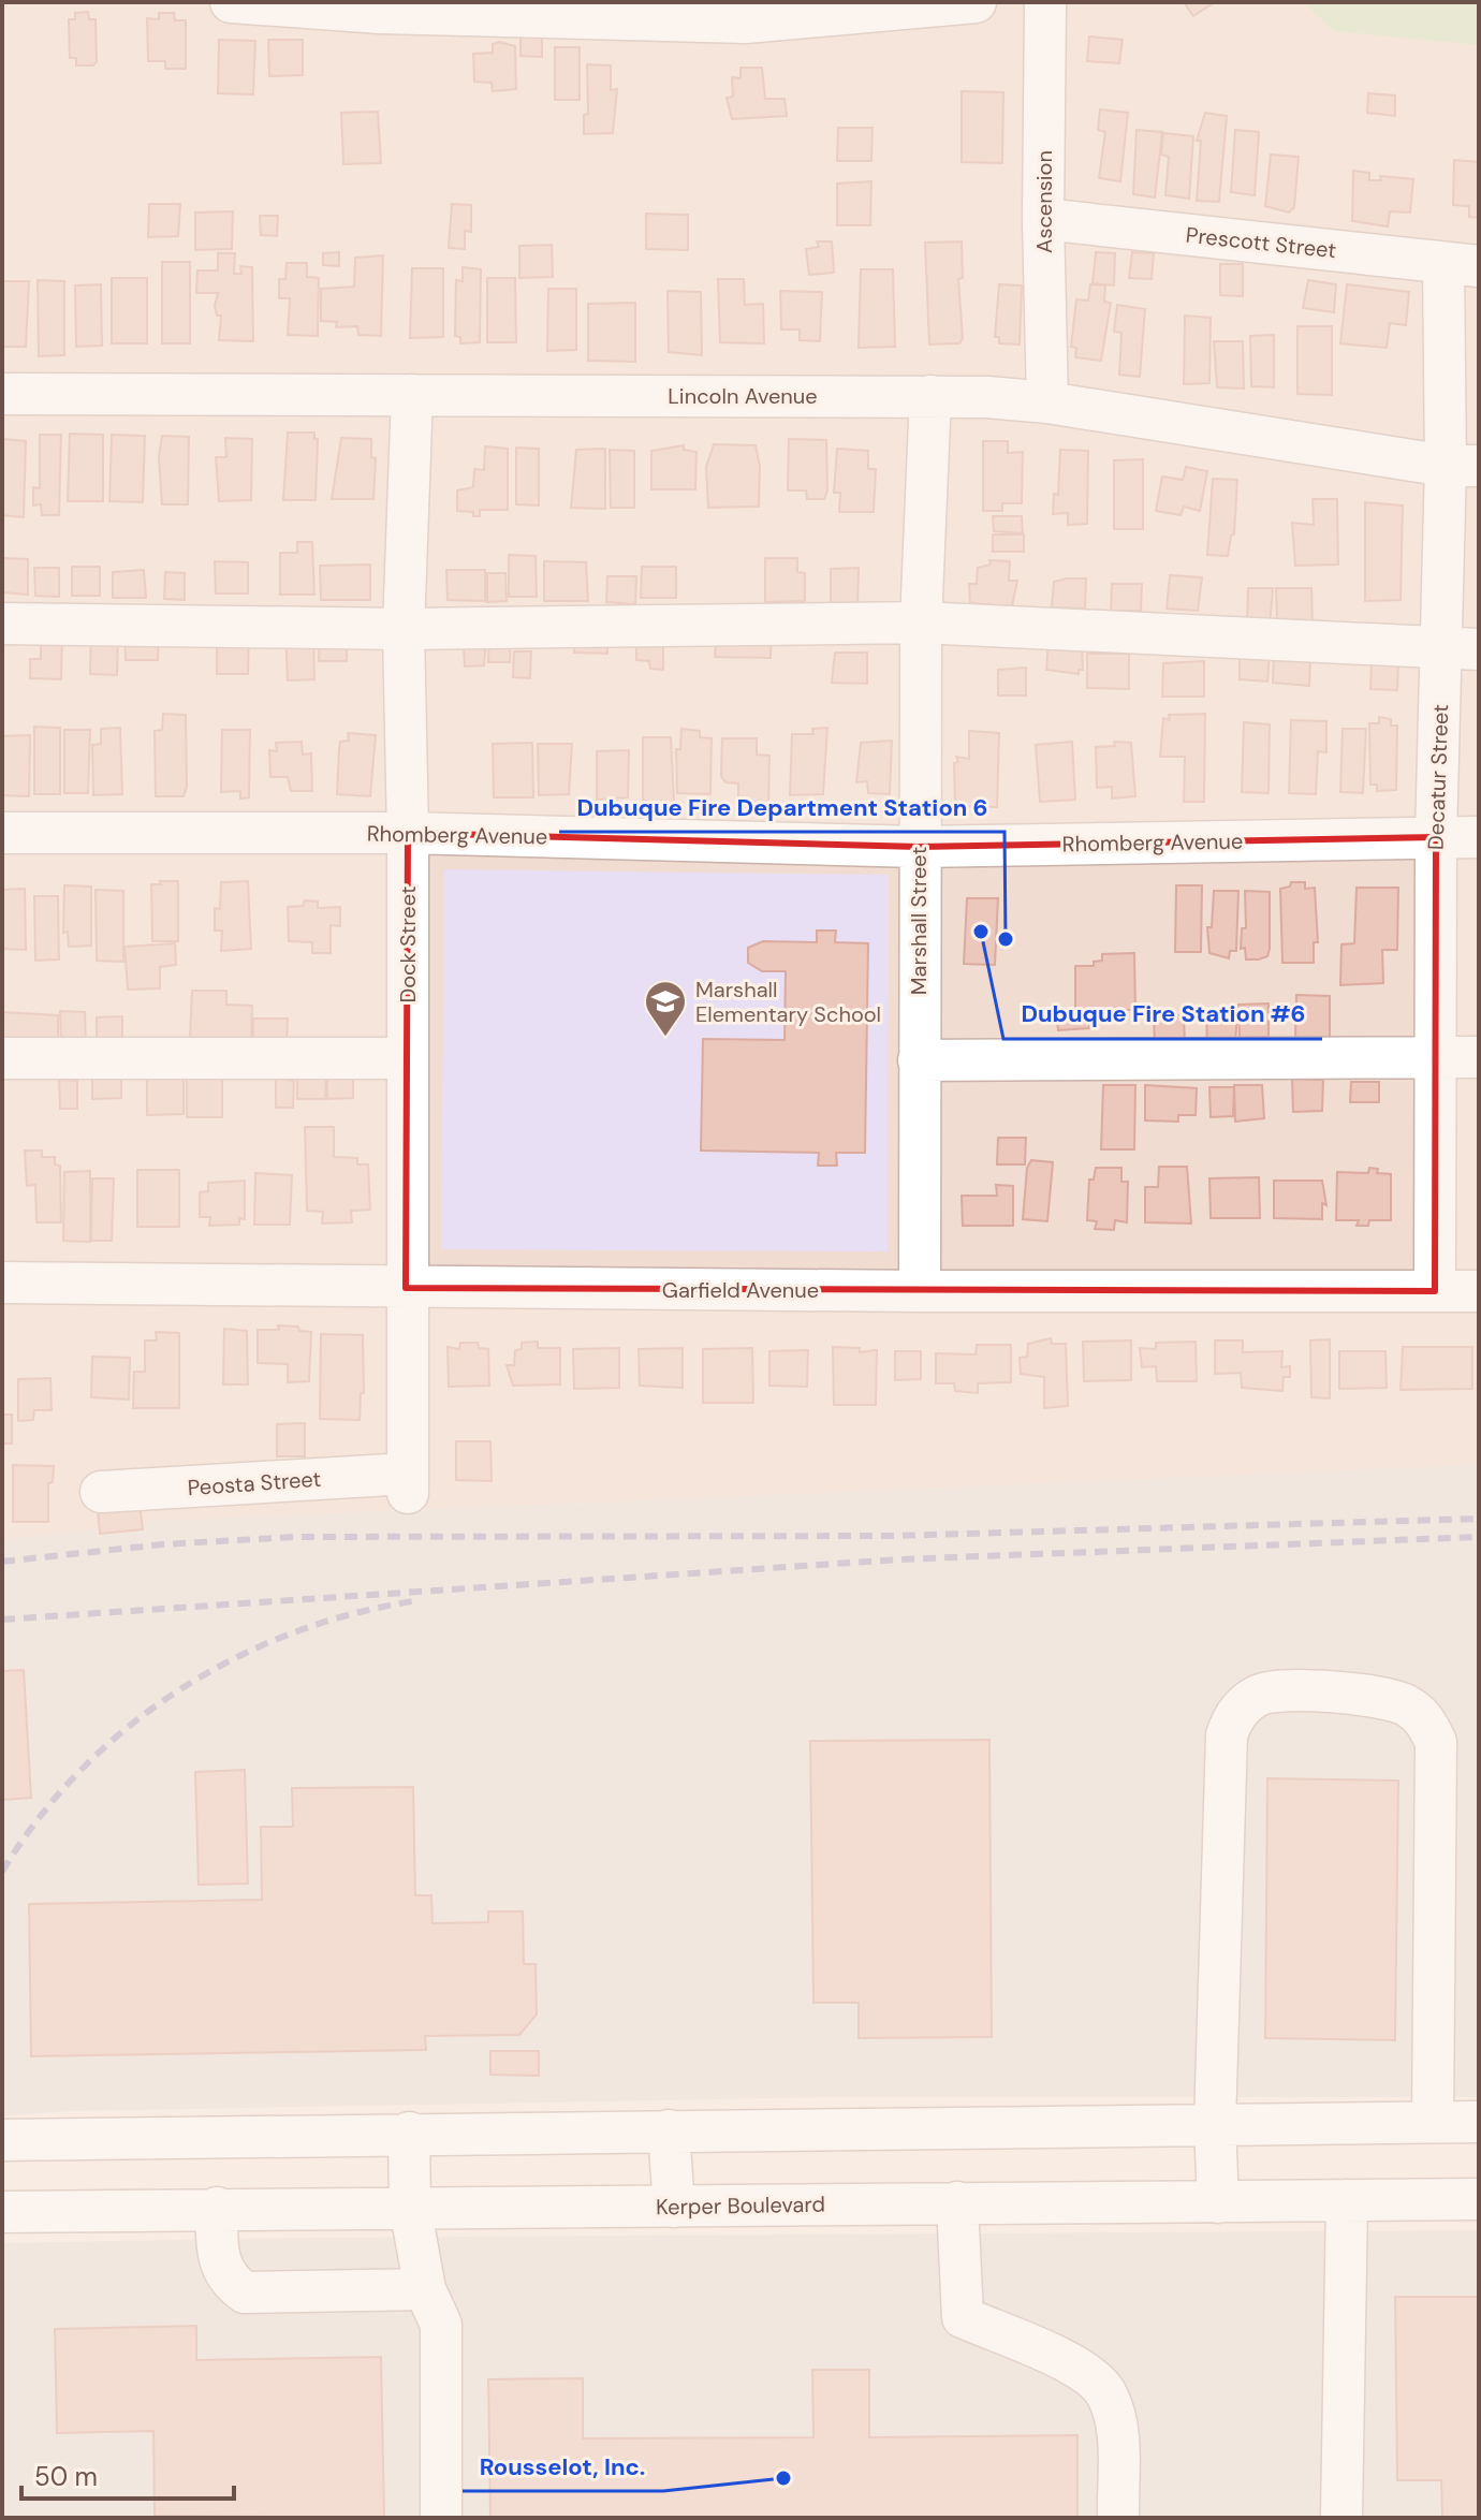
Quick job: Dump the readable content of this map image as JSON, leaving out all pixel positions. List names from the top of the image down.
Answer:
{
  "streets": {
    "street": [
      "Ascension",
      "Prescott Street",
      "Lincoln Avenue",
      "Decatur Street",
      "Rhomberg Avenue",
      "Marshall Street",
      "Dock Street",
      "Garfield Avenue",
      "Peosta Street",
      "Kerper Boulevard"
    ]
  },
  "crossings": [
    ["Ascension", "Prescott Street"],
    ["Ascension", "Lincoln Avenue"],
    ["Prescott Street", "Decatur Street"],
    ["Lincoln Avenue", "Decatur Street"],
    ["Lincoln Avenue", "Marshall Street"],
    ["Lincoln Avenue", "Dock Street"],
    ["Decatur Street", "Rhomberg Avenue"],
    ["Decatur Street", "Garfield Avenue"],
    ["Rhomberg Avenue", "Marshall Street"],
    ["Rhomberg Avenue", "Dock Street"],
    ["Marshall Street", "Garfield Avenue"],
    ["Dock Street", "Garfield Avenue"],
    ["Dock Street", "Peosta Street"]
  ],
  "places": {
    "other": ["Dubuque Fire Station #6", "Dubuque Fire Department Station 6", "Rousselot, Inc."],
    "school or university": ["Marshall Elementary School"]
  },
  "scale_bar": "50 m"
}
